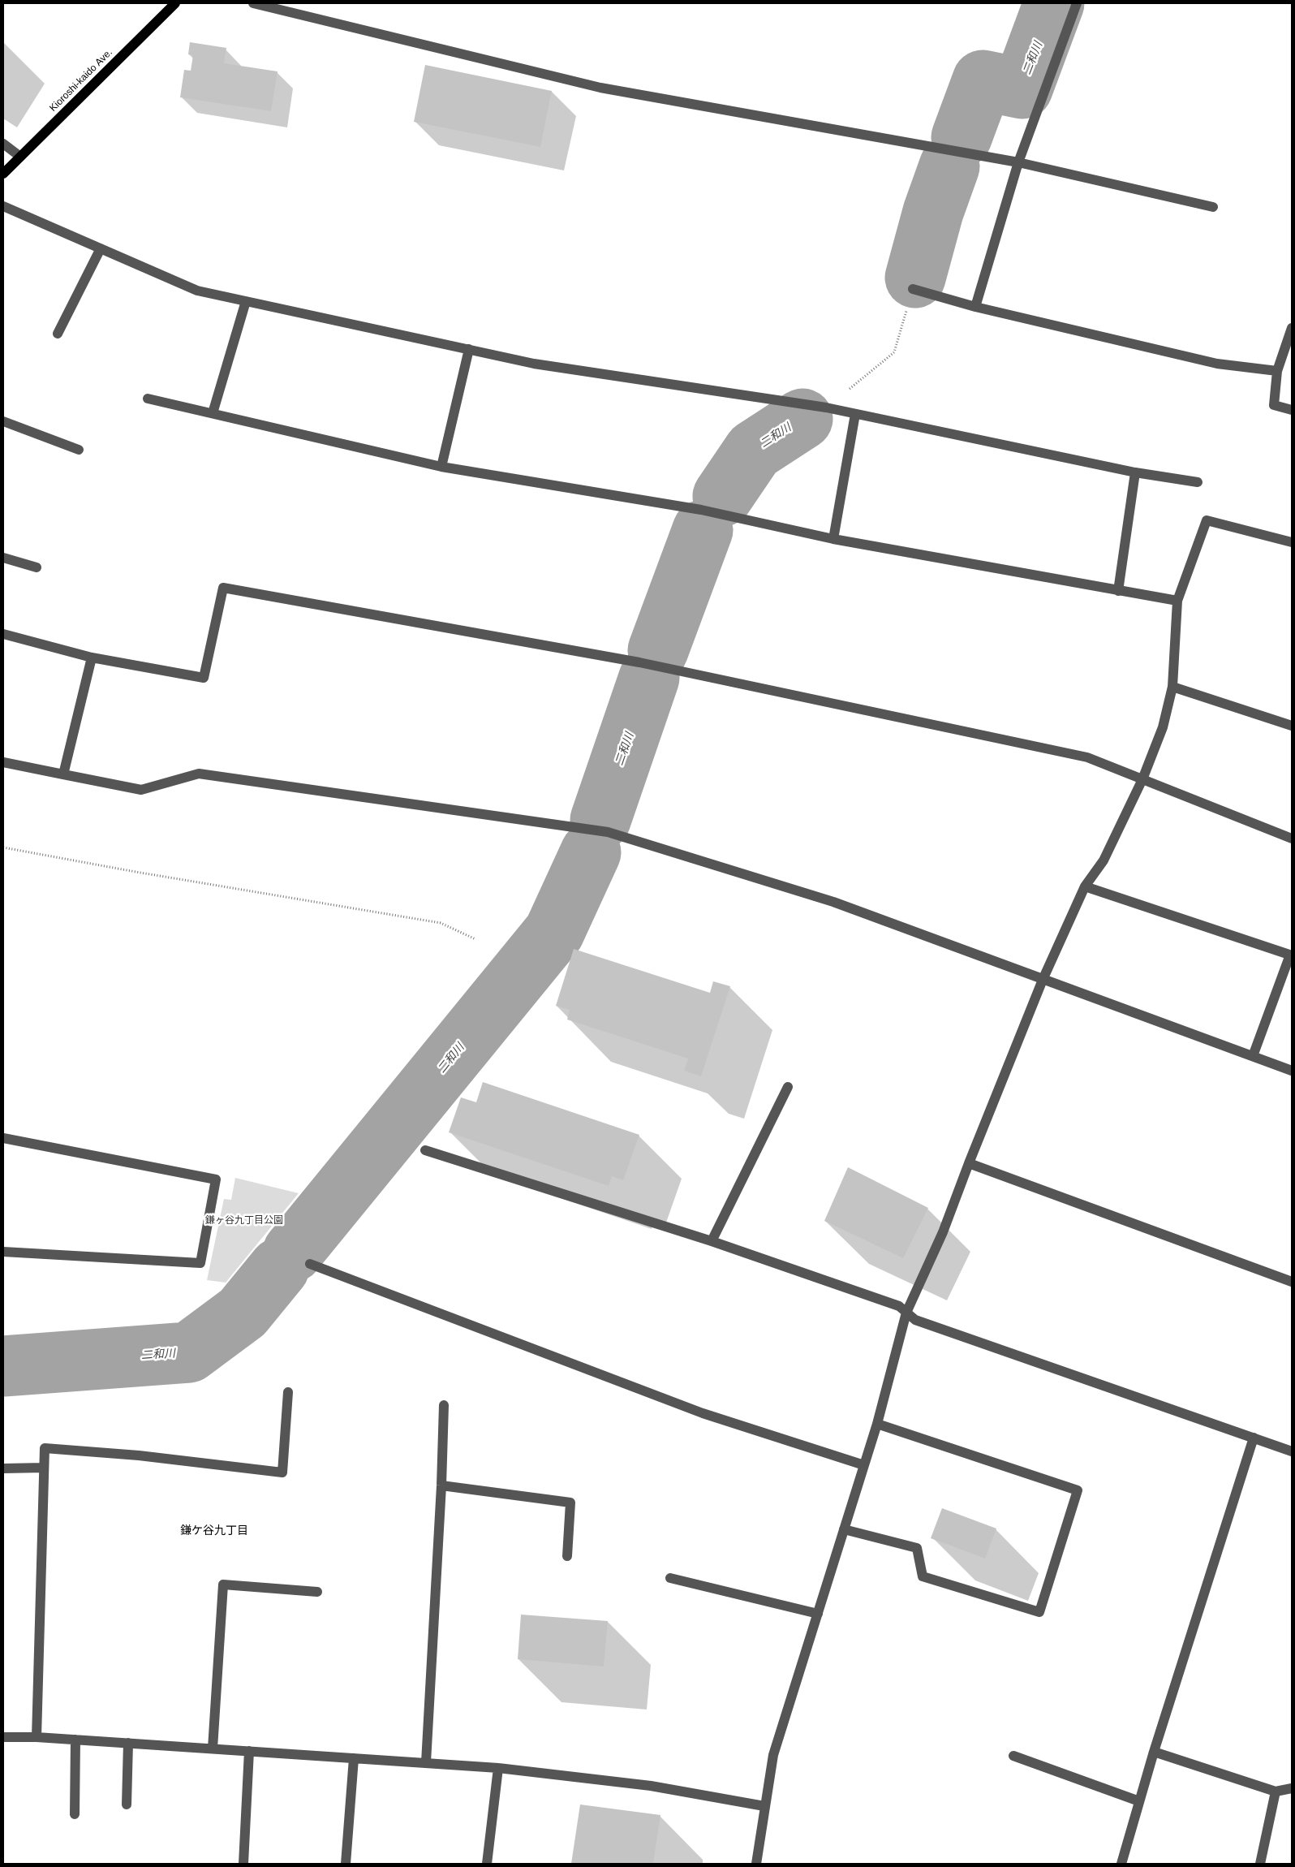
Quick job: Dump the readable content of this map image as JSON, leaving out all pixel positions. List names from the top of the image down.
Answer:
{
  "streets": {
    "main road": ["Kioroshi-kaido Ave."]
  },
  "districts": ["鎌ケ谷九丁目"],
  "water": ["二和川"],
  "parks": ["鎌ヶ谷九丁目公園"]
}
